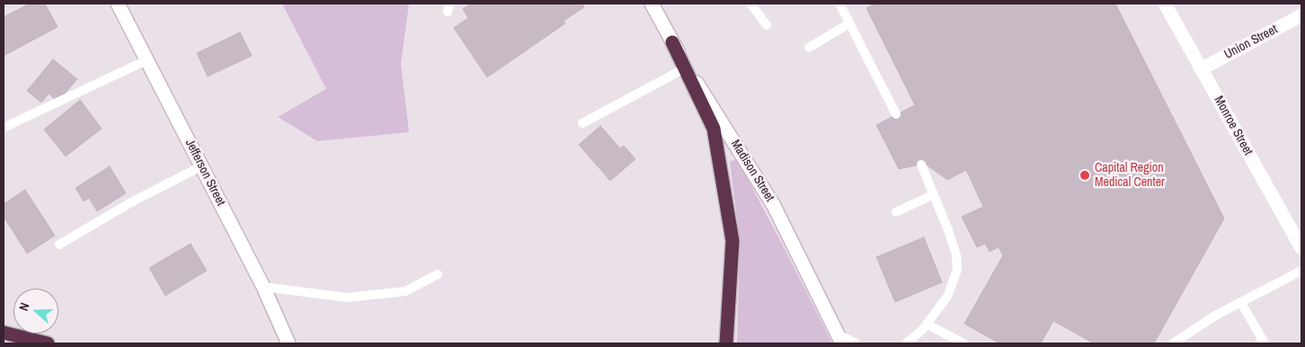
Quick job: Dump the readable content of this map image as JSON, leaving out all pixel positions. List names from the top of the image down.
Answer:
{
  "streets": {
    "street": [
      "Union Street",
      "Monroe Street",
      "Madison Street",
      "Jefferson Street"
    ]
  },
  "crossings": [
    ["Union Street", "Monroe Street"]
  ],
  "places": ["Capital Region Medical Center"],
  "north": "left"
}
